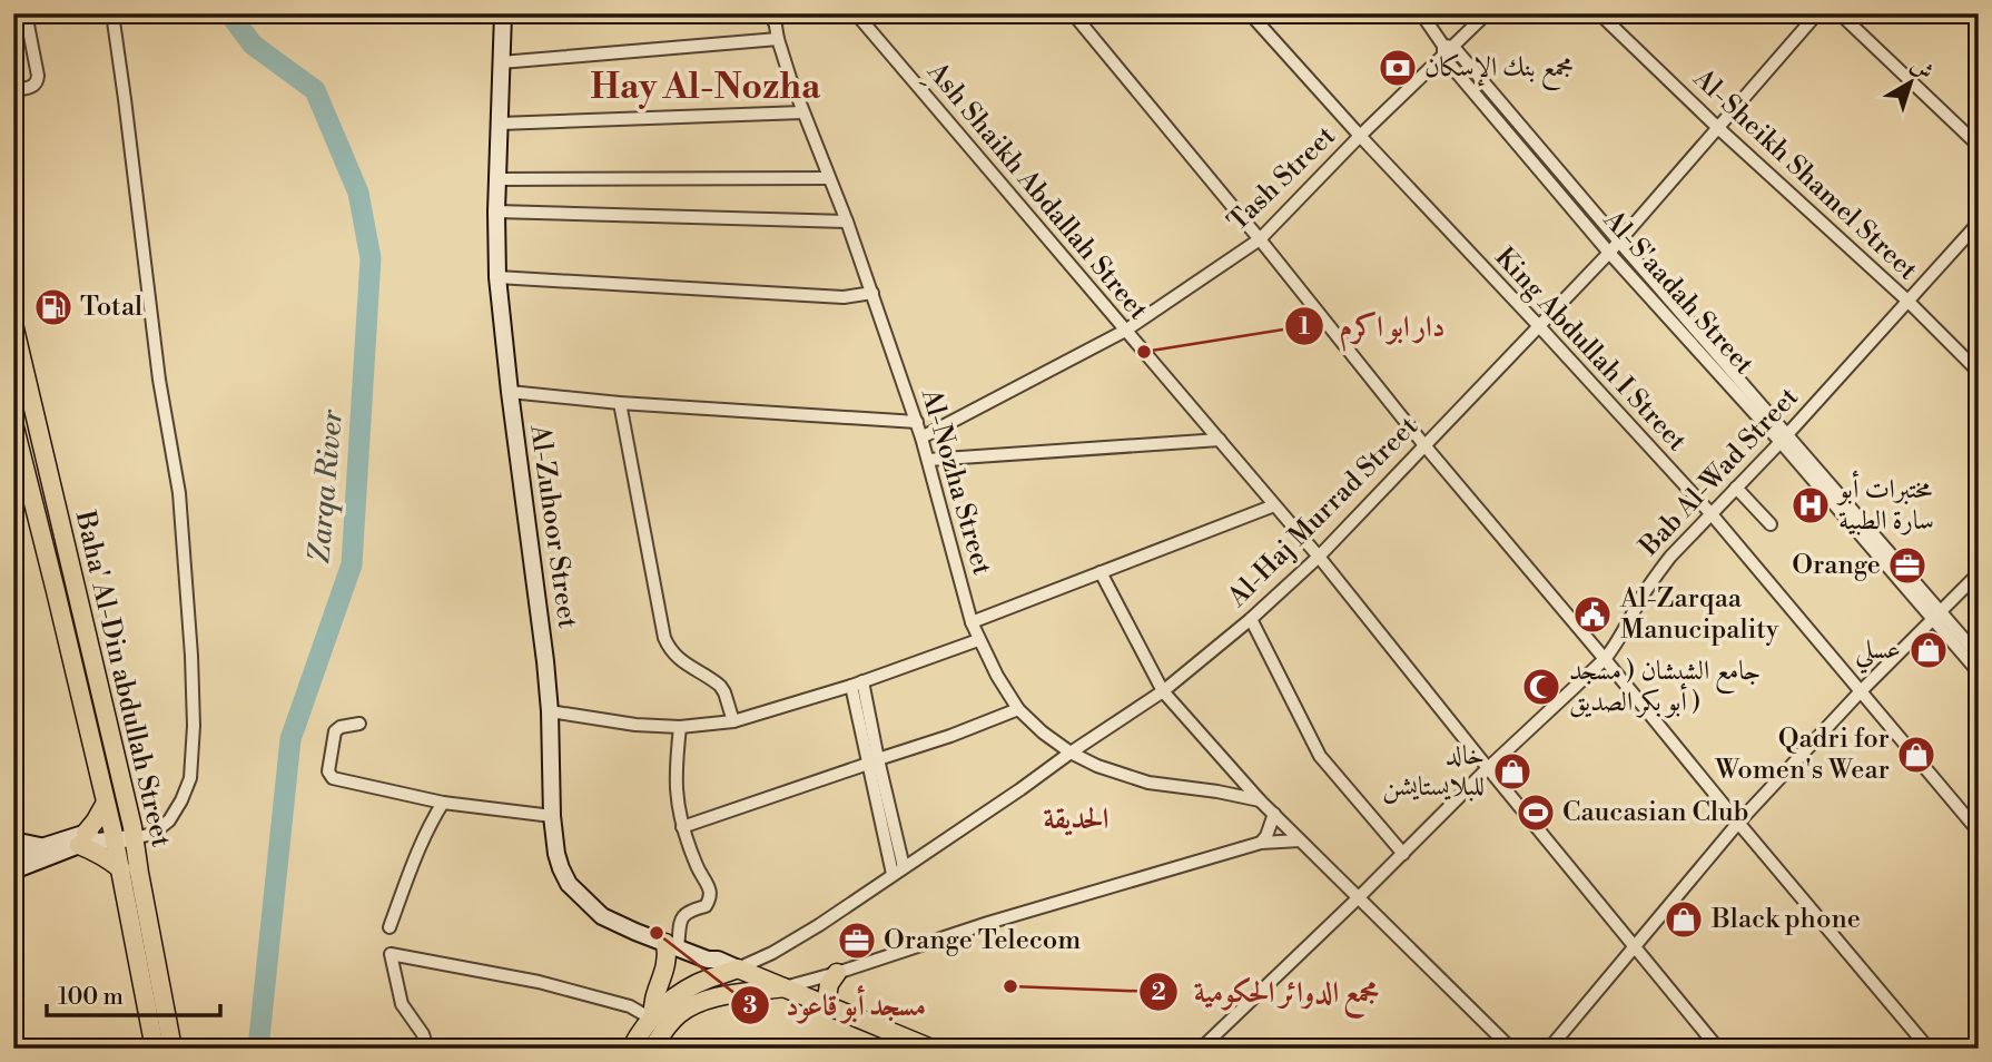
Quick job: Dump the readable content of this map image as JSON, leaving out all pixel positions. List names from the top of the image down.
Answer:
{
  "streets": {
    "main road": ["Al-Zuhoor Street", "Baha' Al-Din abdullah Street"],
    "street": [
      "Al-Sheikh Shamel Street",
      "Tash Street",
      "ِِAsh Shaikh Abdallah Street",
      "Al-S'aadah Street",
      "King Abdullah I Street",
      "Bab Al-Wad Street",
      "Al-Nozha Street",
      "Al-Haj Murrad Street"
    ]
  },
  "crossings": [
    ["Al-Sheikh Shamel Street", "Bab Al-Wad Street"],
    ["Al-Sheikh Shamel Street", "Al-Haj Murrad Street"],
    ["Tash Street", "ِِAsh Shaikh Abdallah Street"],
    ["Tash Street", "Al-S'aadah Street"],
    ["Tash Street", "King Abdullah I Street"],
    ["Tash Street", "Al-Nozha Street"],
    ["ِِAsh Shaikh Abdallah Street", "Bab Al-Wad Street"],
    ["ِِAsh Shaikh Abdallah Street", "Al-Haj Murrad Street"],
    ["Al-S'aadah Street", "Bab Al-Wad Street"],
    ["Al-S'aadah Street", "Al-Haj Murrad Street"],
    ["King Abdullah I Street", "Bab Al-Wad Street"],
    ["King Abdullah I Street", "Al-Haj Murrad Street"],
    ["Al-Nozha Street", "Al-Haj Murrad Street"],
    ["Al-Haj Murrad Street", "Al-Zuhoor Street"]
  ],
  "districts": ["Hay Al-Nozha", "الحديقة"],
  "water": ["Zarqa River"],
  "places": {
    "bank": ["مجمع بنك الإسكان"],
    "fuel station": ["Total"],
    "other": ["دار ابو اكرم", "مسجد أبو قاعود", "مجمع الدوائر الحكومية"],
    "hospital": ["مختبرات أبو سارة الطبية"],
    "office": ["Orange", "Orange Telecom"],
    "public building": ["Al-Zarqaa Manucipality"],
    "shop": [
      "عسلي",
      "Qadri for Women's Wear",
      "خالد للبلايستايشن",
      "Black phone"
    ],
    "mosque": ["جامع الشيشان ( مسجد أبو بكر الصديق )"],
    "sports": ["Caucasian Club"]
  },
  "scale_bar": "100 m",
  "north": "top right"
}
